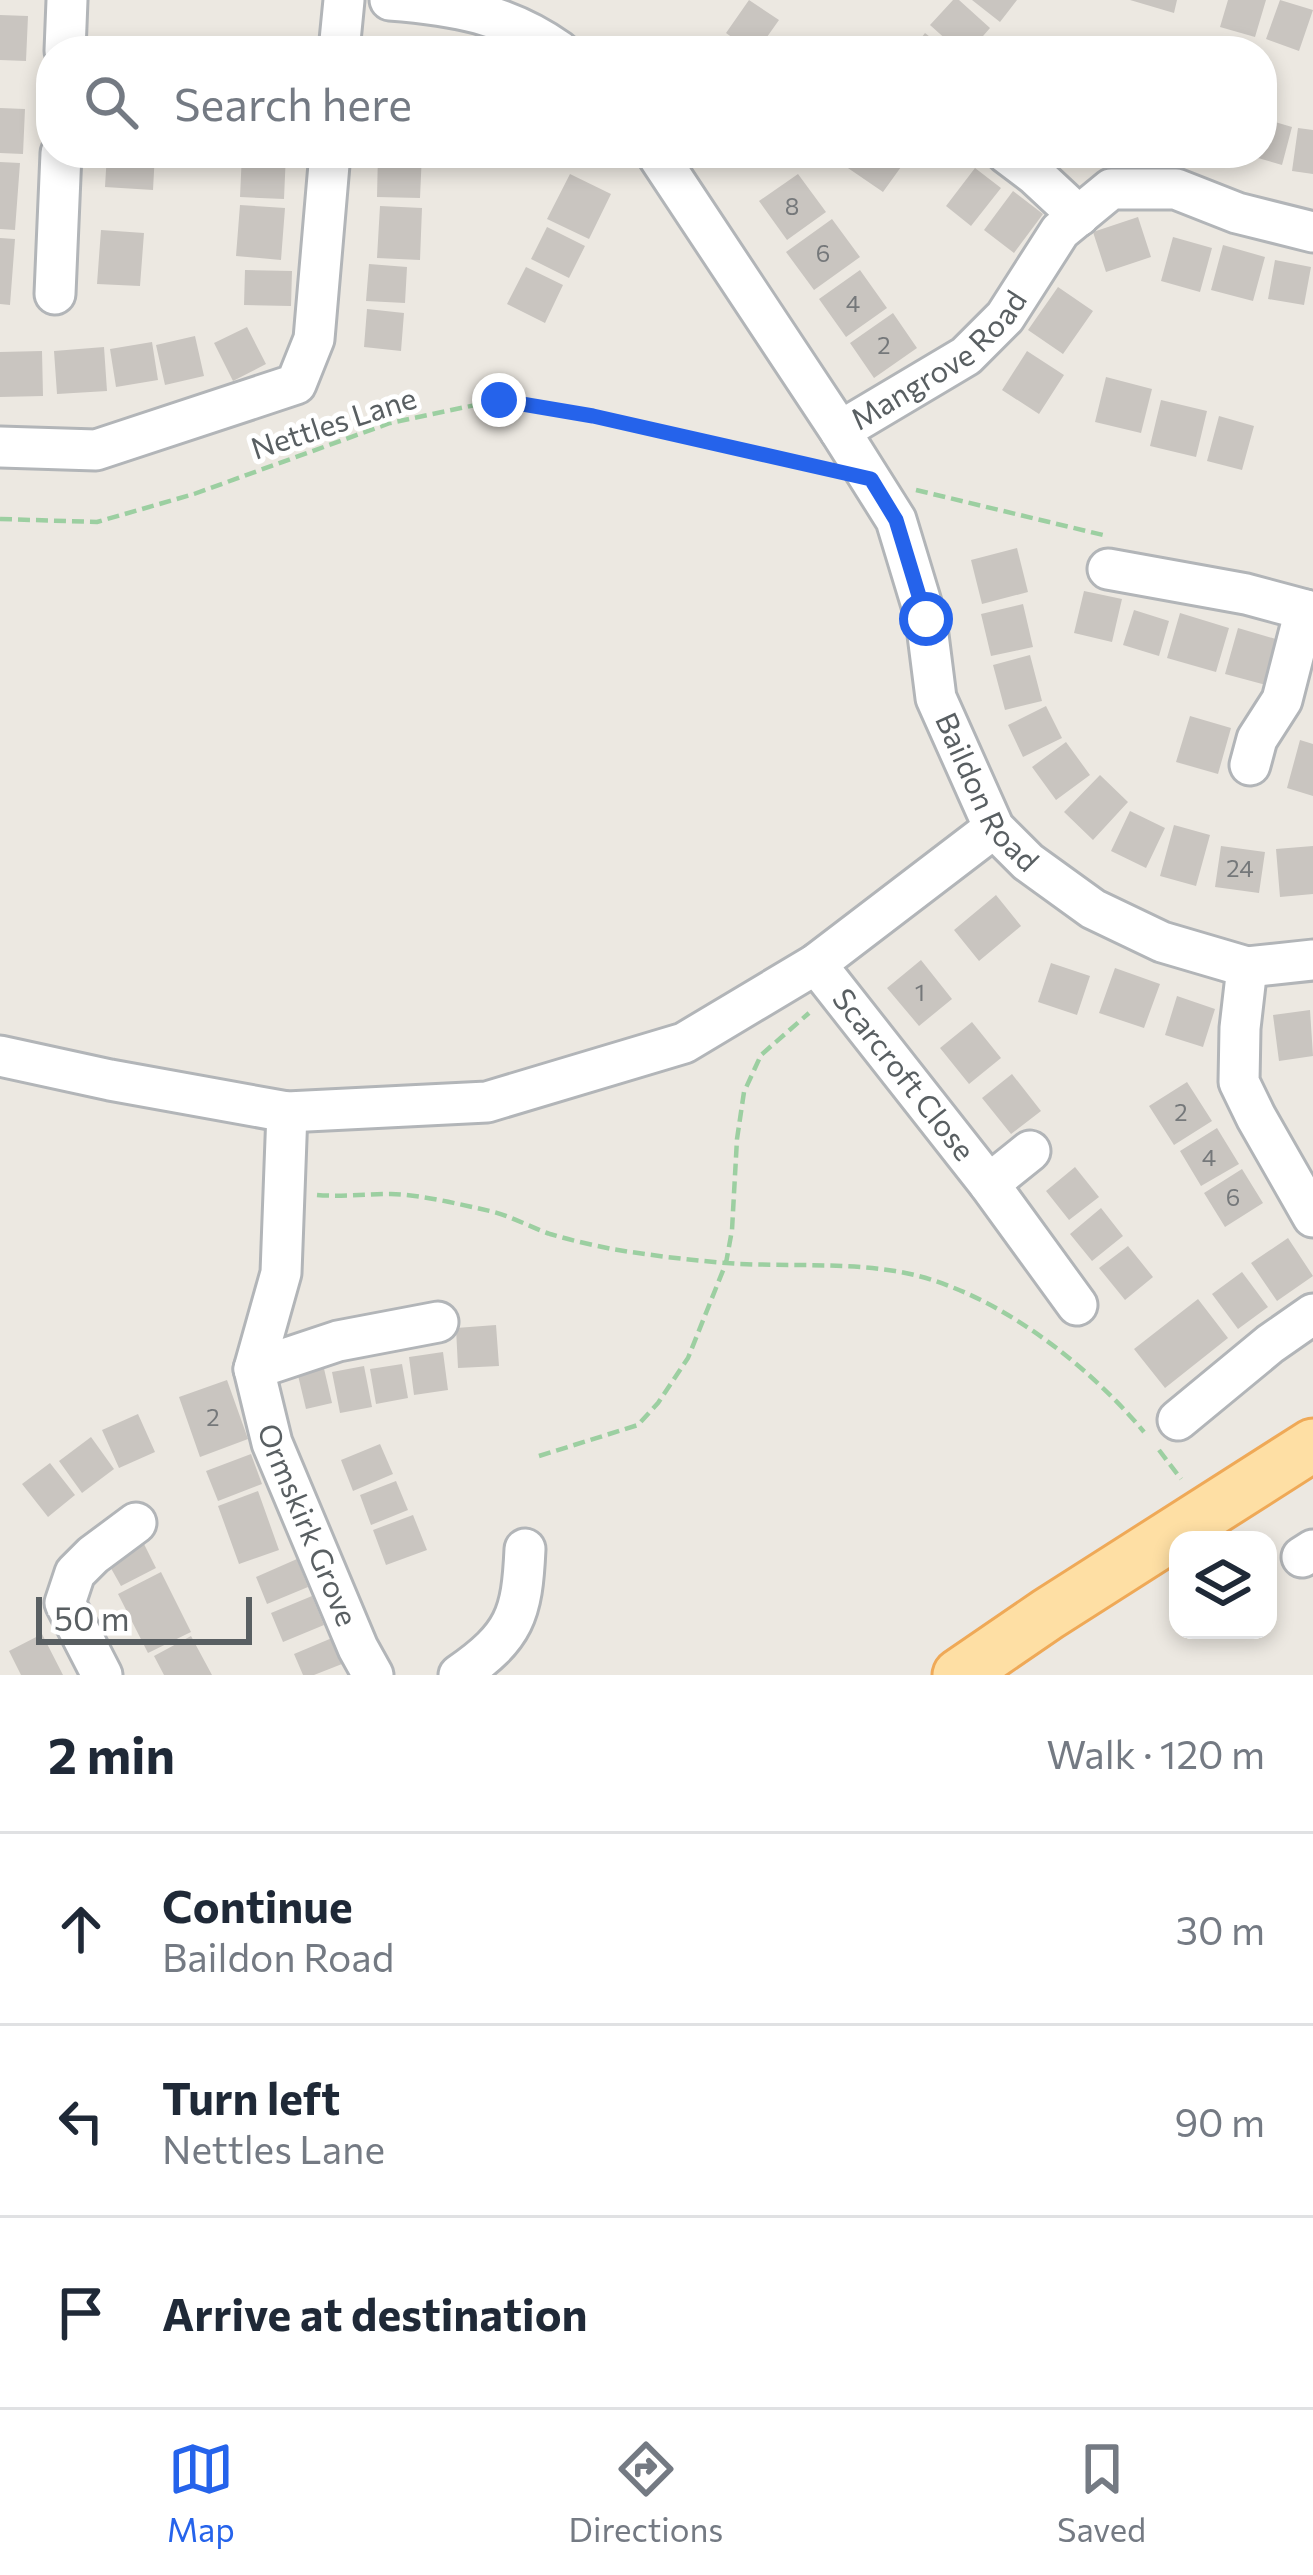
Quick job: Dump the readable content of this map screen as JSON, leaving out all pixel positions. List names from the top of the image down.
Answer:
{
  "streets": {
    "street": [
      "Mangrove Road",
      "Baildon Road",
      "Scarcroft Close",
      "Ormskirk Grove"
    ],
    "path": ["Nettles Lane"]
  },
  "crossings": [
    ["Mangrove Road", "Baildon Road"],
    ["Nettles Lane", "Baildon Road"]
  ],
  "house_numbers": [
    "8",
    "6",
    "4",
    "2",
    "24",
    "1",
    "2",
    "4",
    "6",
    "2"
  ],
  "scale_bar": "50 m",
  "page": {
    "search": "Search here",
    "scale": "50 m",
    "heading": ["2 min", "Walk · 120 m"],
    "list": [
      ["Continue", "Baildon Road", "30 m"],
      ["Turn left", "Nettles Lane", "90 m"],
      "Arrive at destination"
    ],
    "nav": ["Map", "Directions", "Saved"]
  }
}
